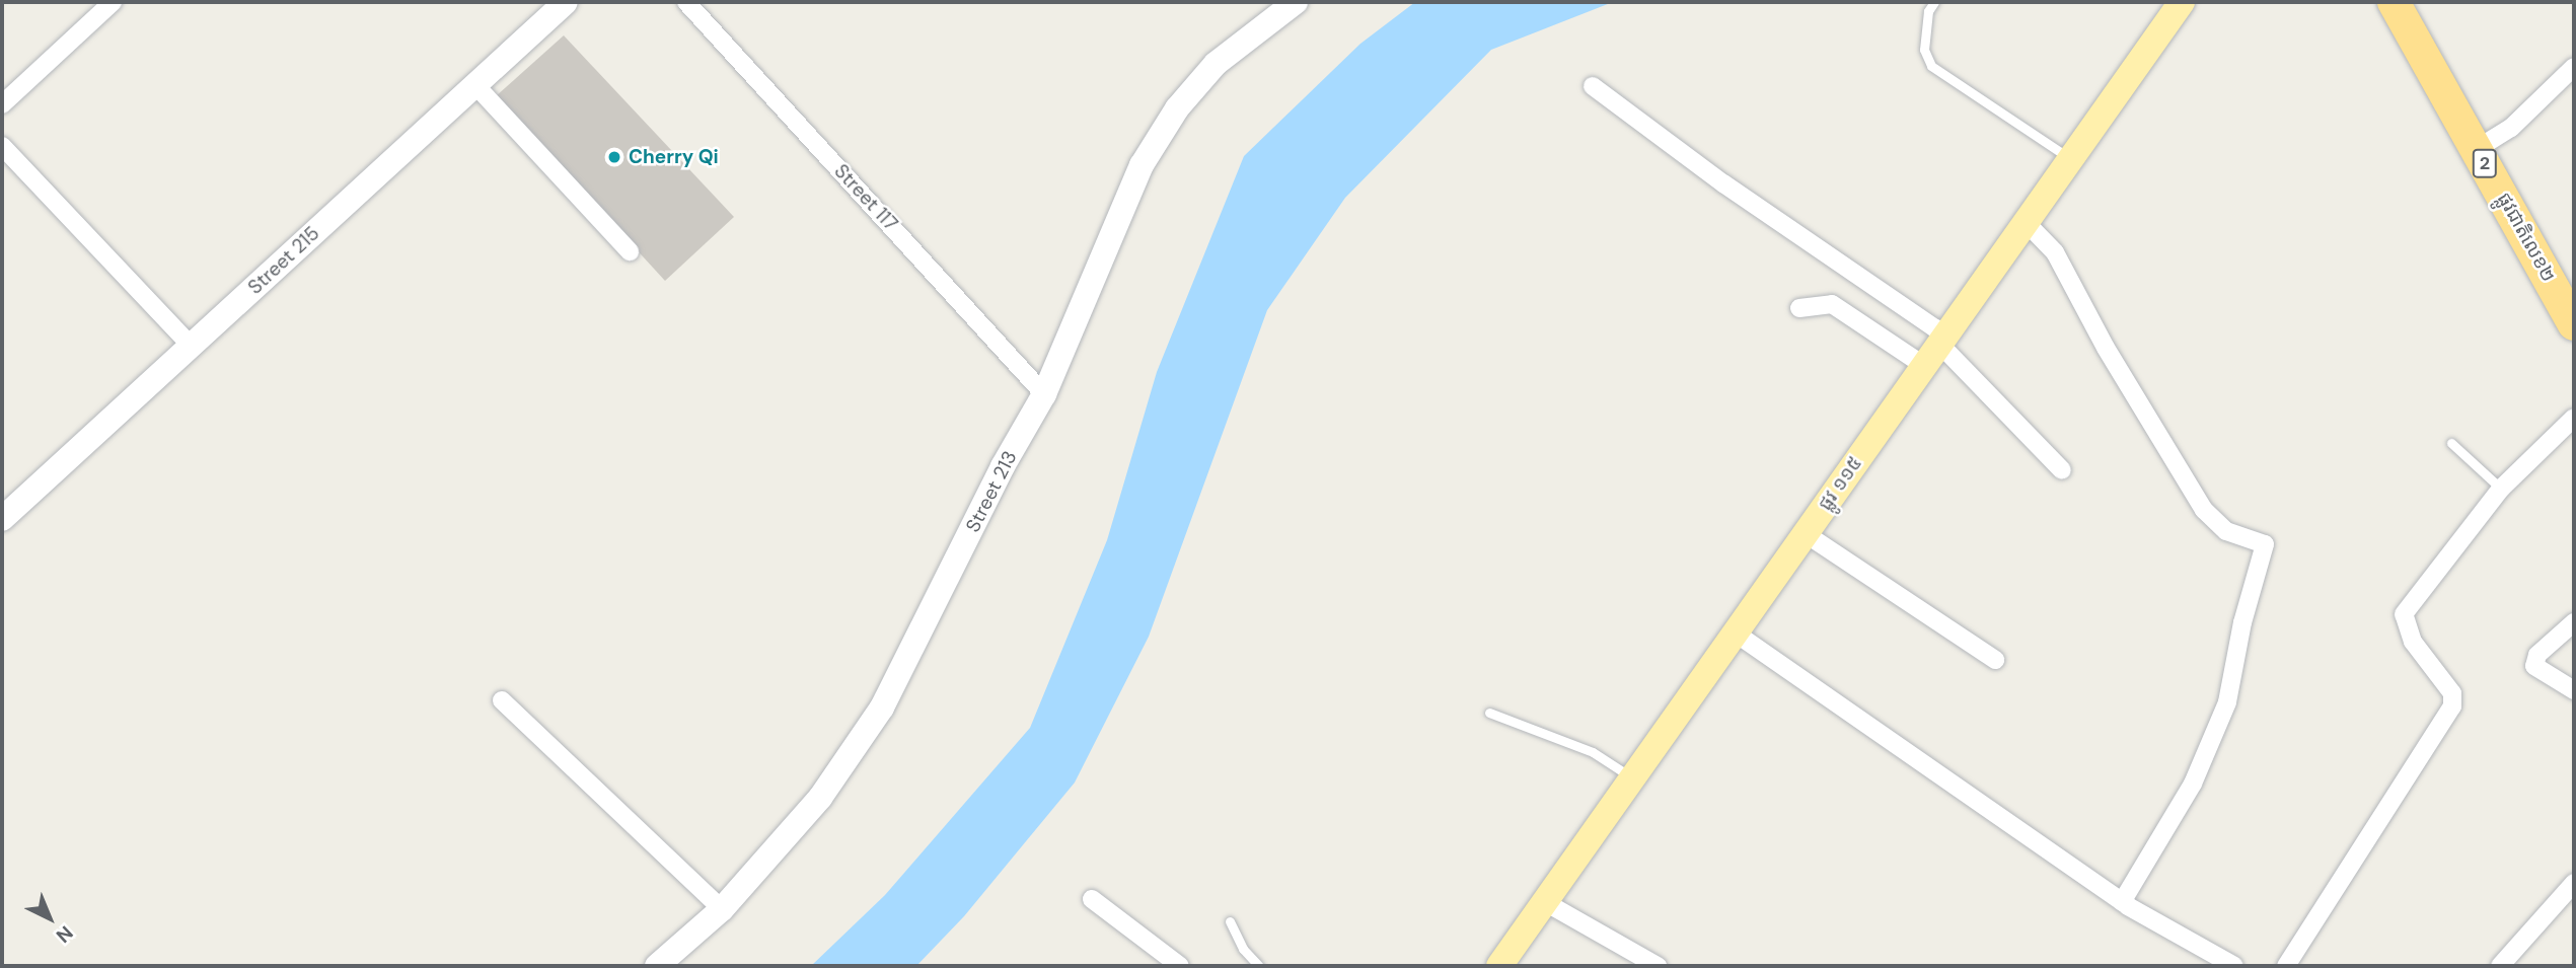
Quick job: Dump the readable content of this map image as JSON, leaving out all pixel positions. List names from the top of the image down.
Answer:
{
  "streets": {
    "highway": ["2", "ផ្លូវជាតិលេខ២"],
    "main road": ["ផ្លូវ ១១៥"],
    "street": ["Street 117", "Street 215", "Street 213"]
  },
  "crossings": [
    ["Street 117", "Street 213"]
  ],
  "places": ["Cherry Qi"],
  "north": "bottom right"
}
